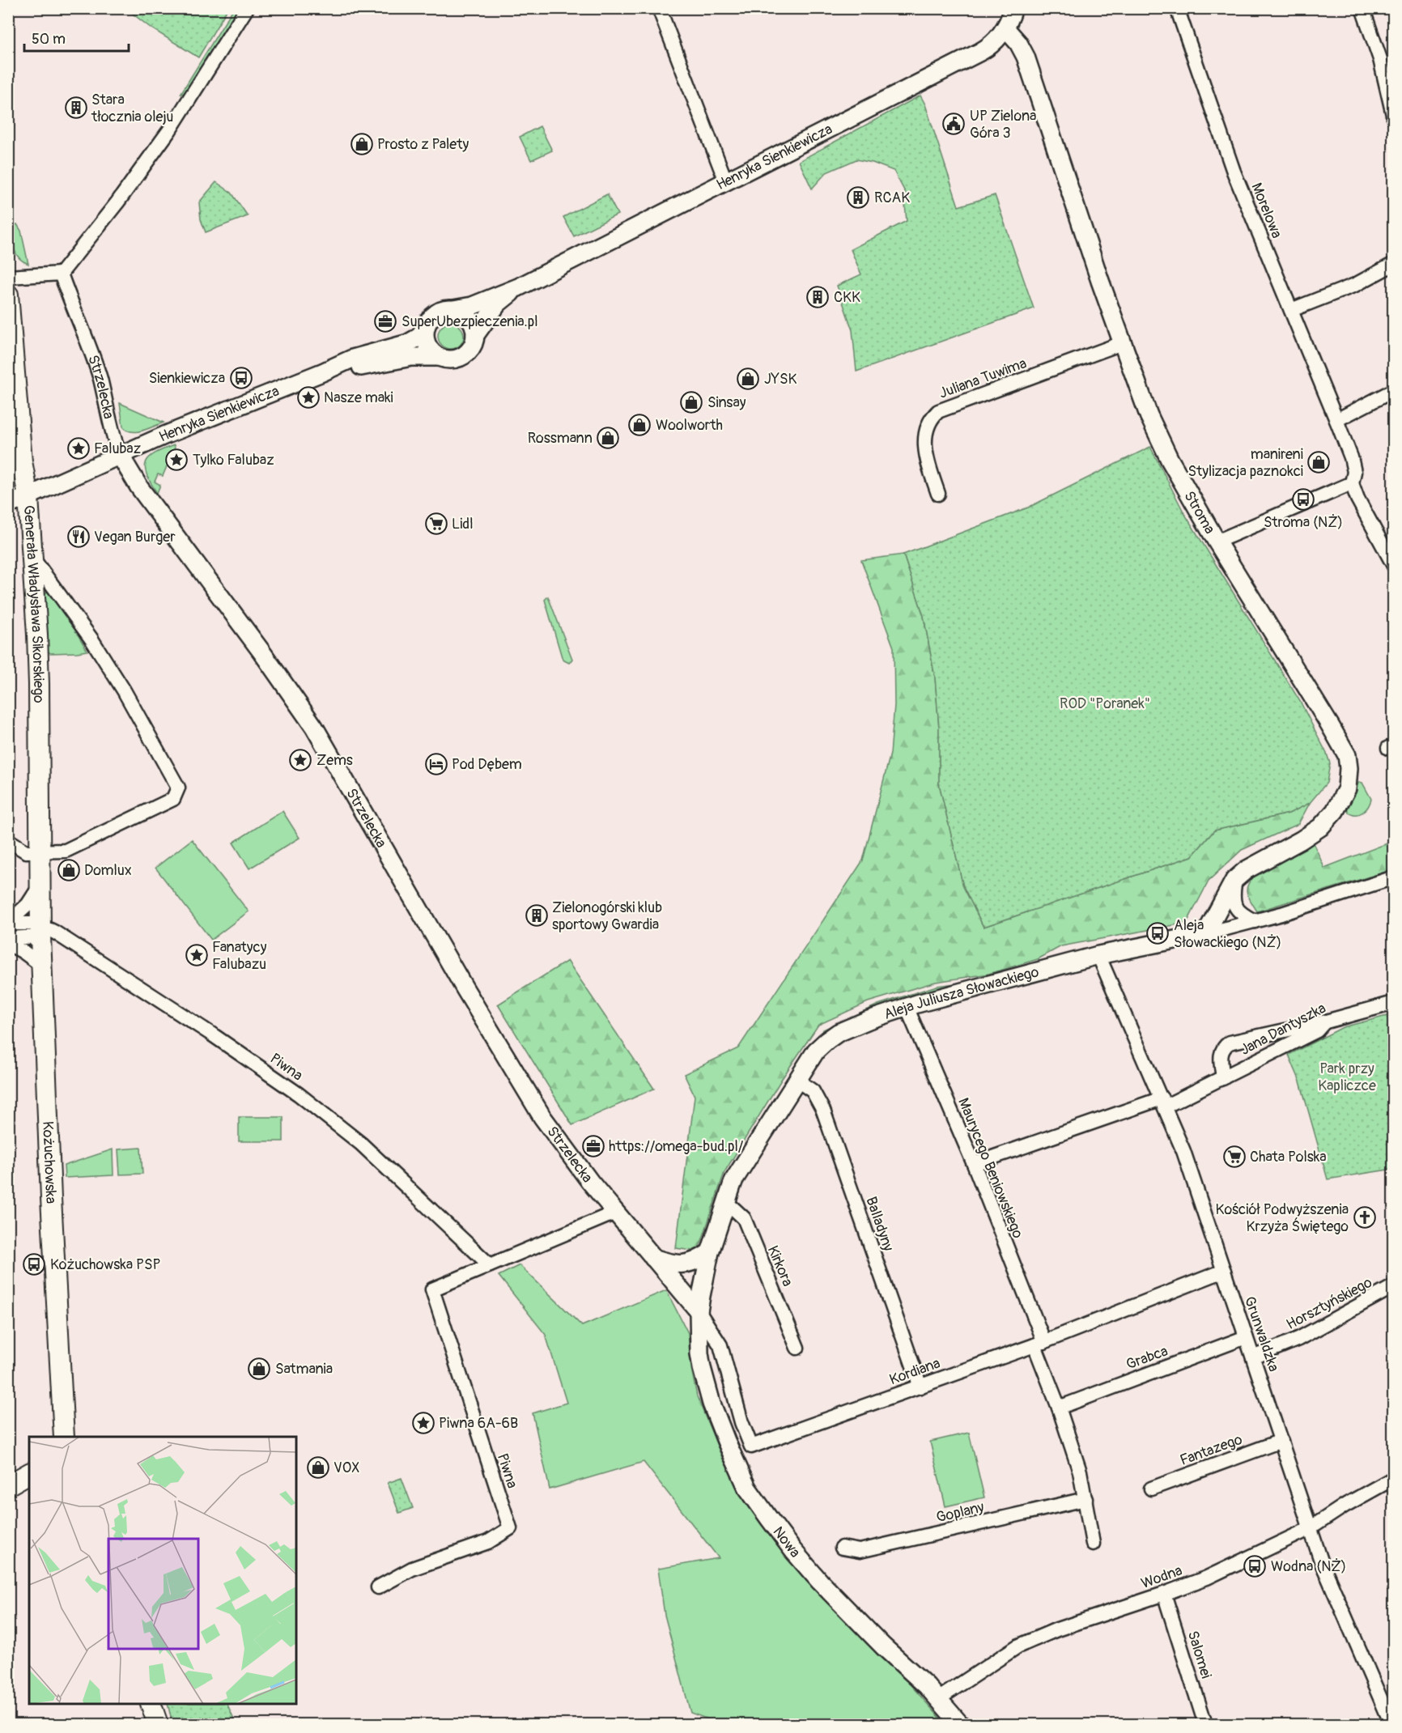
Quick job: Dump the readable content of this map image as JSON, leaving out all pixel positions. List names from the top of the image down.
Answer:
{
  "streets": {
    "main road": ["Generała Władysława Sikorskiego", "Kożuchowska"],
    "street": [
      "Henryka Sienkiewicza",
      "Morelowa",
      "Juliana Tuwima",
      "Strzelecka",
      "Stroma",
      "Aleja Juliusza Słowackiego",
      "Jana Dantyszka",
      "Piwna",
      "Maurycego Beniowskiego",
      "Balladyny",
      "Kirkora",
      "Horsztyńskiego",
      "Grunwaldzka",
      "Grabca",
      "Kordiana",
      "Fantazego",
      "Goplany",
      "Nowa",
      "Wodna",
      "Salomei"
    ]
  },
  "crossings": [
    ["Henryka Sienkiewicza", "Strzelecka"],
    ["Henryka Sienkiewicza", "Stroma"],
    ["Henryka Sienkiewicza", "Generała Władysława Sikorskiego"],
    ["Juliana Tuwima", "Stroma"],
    ["Strzelecka", "Aleja Juliusza Słowackiego"],
    ["Strzelecka", "Piwna"],
    ["Strzelecka", "Kordiana"],
    ["Strzelecka", "Nowa"],
    ["Stroma", "Aleja Juliusza Słowackiego"],
    ["Generała Władysława Sikorskiego", "Kożuchowska"],
    ["Aleja Juliusza Słowackiego", "Maurycego Beniowskiego"],
    ["Aleja Juliusza Słowackiego", "Balladyny"],
    ["Aleja Juliusza Słowackiego", "Kirkora"],
    ["Aleja Juliusza Słowackiego", "Grunwaldzka"],
    ["Aleja Juliusza Słowackiego", "Kordiana"],
    ["Aleja Juliusza Słowackiego", "Nowa"],
    ["Jana Dantyszka", "Maurycego Beniowskiego"],
    ["Jana Dantyszka", "Grunwaldzka"],
    ["Piwna", "Kożuchowska"],
    ["Maurycego Beniowskiego", "Grabca"],
    ["Maurycego Beniowskiego", "Kordiana"],
    ["Maurycego Beniowskiego", "Goplany"],
    ["Balladyny", "Kordiana"],
    ["Horsztyńskiego", "Grunwaldzka"],
    ["Grunwaldzka", "Grabca"],
    ["Grunwaldzka", "Kordiana"],
    ["Grunwaldzka", "Fantazego"],
    ["Grunwaldzka", "Wodna"],
    ["Kordiana", "Nowa"],
    ["Nowa", "Wodna"],
    ["Wodna", "Salomei"]
  ],
  "parks": ["ROD \"Poranek\"", "Park przy Kapliczce"],
  "places": {
    "building": [
      "Stara tłocznia oleju",
      "RCAK",
      "CKK",
      "Zielonogórski klub sportowy Gwardia"
    ],
    "public building": ["UP Zielona Góra 3"],
    "shop": [
      "Prosto z Palety",
      "JYSK",
      "Sinsay",
      "Woolworth",
      "Rossmann",
      "manireni Stylizacja paznokci",
      "Domlux",
      "Satmania",
      "VOX"
    ],
    "office": ["SuperUbezpieczenia.pl", "https://omega-bud.pl/"],
    "bus stop": [
      "Sienkiewicza",
      "Stroma (NŻ)",
      "Aleja Słowackiego (NŻ)",
      "Kożuchowska PSP",
      "Wodna (NŻ)"
    ],
    "place": [
      "Nasze maki",
      "Falubaz",
      "Tylko Falubaz",
      "Zems",
      "Fanatycy Falubazu",
      "Piwna 6A-6B"
    ],
    "supermarket": ["Lidl", "Chata Polska"],
    "restaurant": ["Vegan Burger"],
    "hotel": ["Pod Dębem"],
    "church": ["Kościół Podwyższenia Krzyża Świętego"]
  },
  "scale_bar": "50 m"
}
